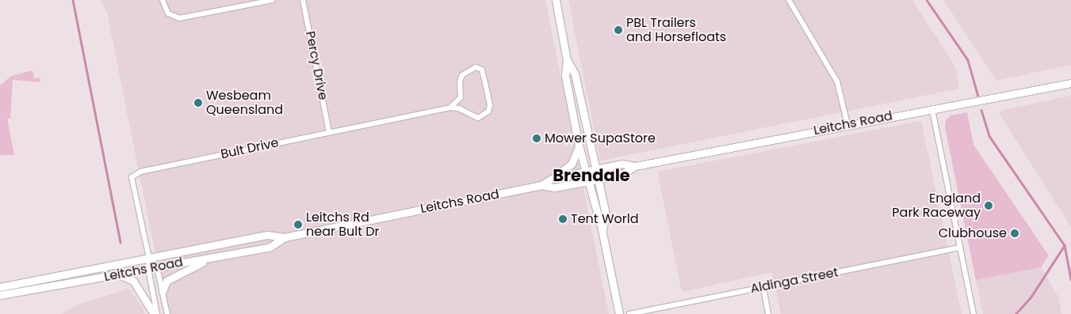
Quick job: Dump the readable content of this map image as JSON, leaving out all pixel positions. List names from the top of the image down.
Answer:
{
  "streets": {
    "street": [
      "Percy Drive",
      "Leitchs Road",
      "Bult Drive",
      "Aldinga Street"
    ]
  },
  "crossings": [
    ["Percy Drive", "Bult Drive"],
    ["Leitchs Road", "Bult Drive"]
  ],
  "districts": ["Brendale"],
  "places": [
    "PBL Trailers and Horsefloats",
    "Wesbeam Queensland",
    "Mower SupaStore",
    "England Park Raceway",
    "Tent World",
    "Leitchs Rd near Bult Dr",
    "Clubhouse"
  ]
}
